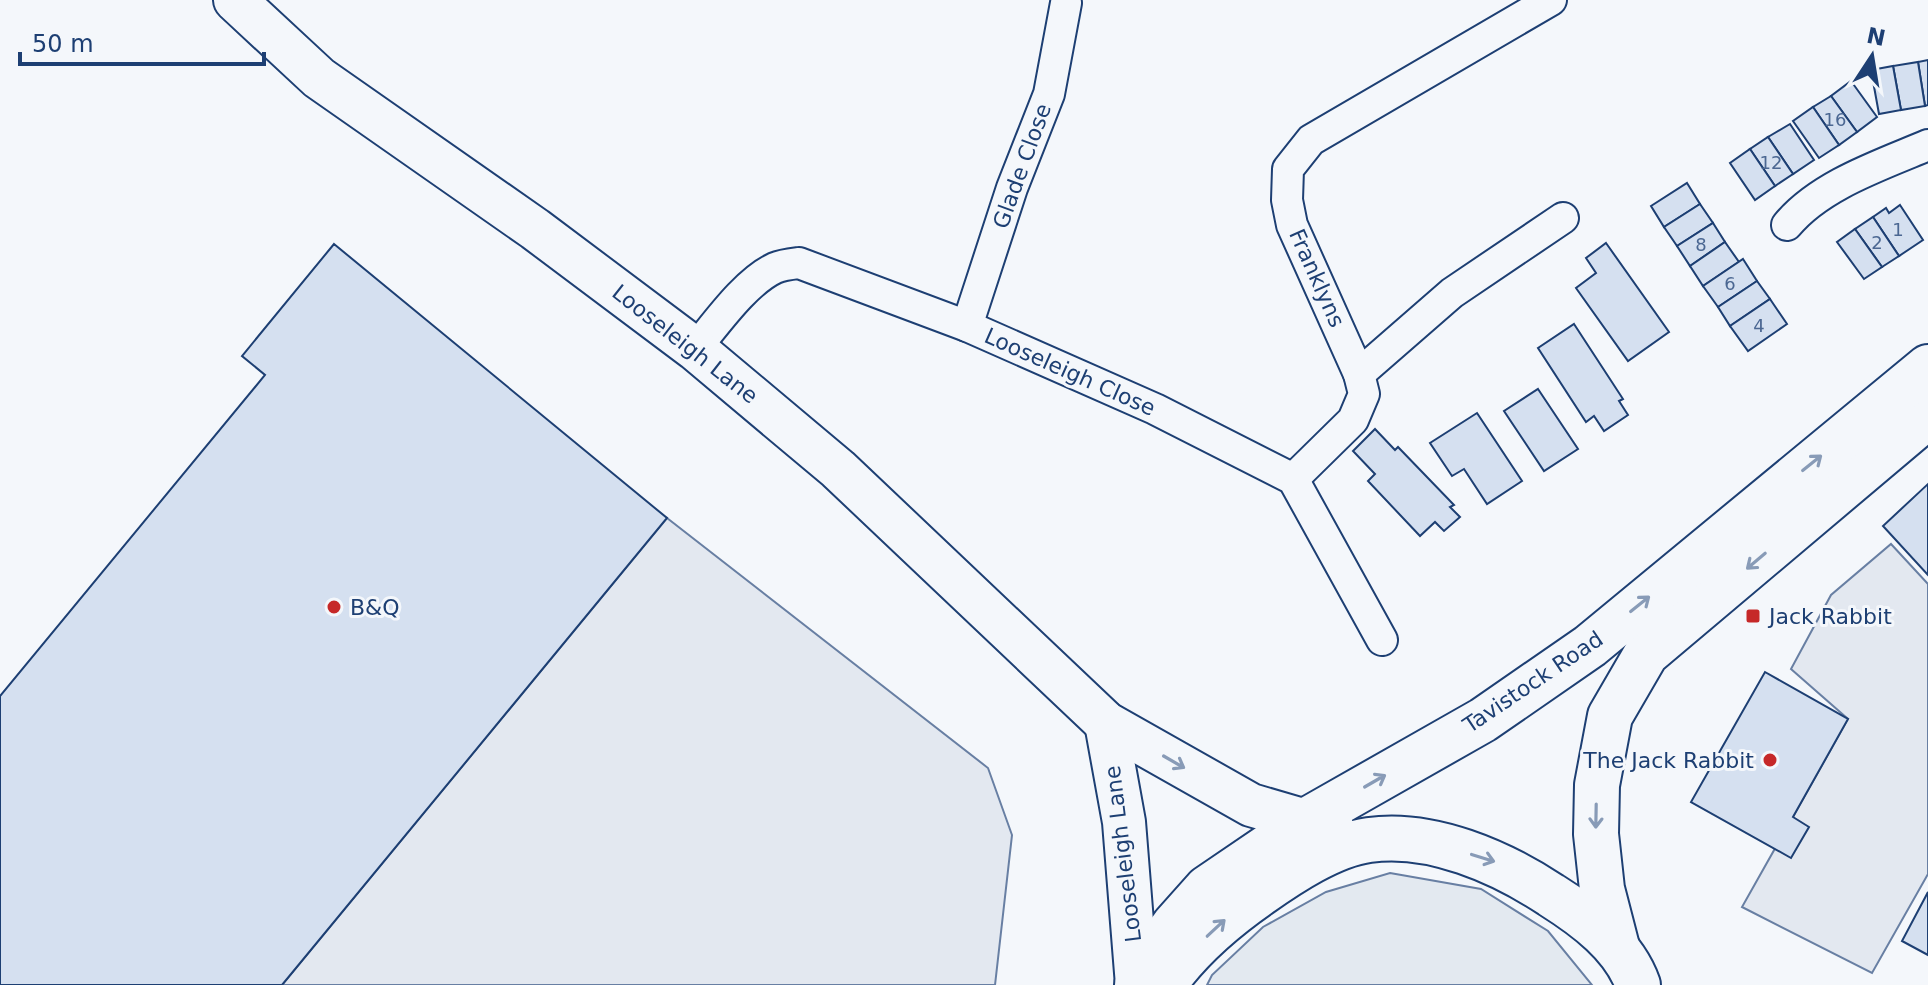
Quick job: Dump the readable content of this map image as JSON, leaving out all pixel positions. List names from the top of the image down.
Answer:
{
  "streets": {
    "highway": ["Tavistock Road"],
    "street": [
      "Glade Close",
      "Franklyns",
      "Looseleigh Lane",
      "Looseleigh Close"
    ]
  },
  "crossings": [
    ["Glade Close", "Looseleigh Close"],
    ["Franklyns", "Looseleigh Close"],
    ["Looseleigh Lane", "Looseleigh Close"],
    ["Looseleigh Lane", "Tavistock Road"]
  ],
  "one_way": ["Tavistock Road"],
  "places": {
    "other": ["B&Q", "The Jack Rabbit"],
    "transit": ["Jack Rabbit"]
  },
  "house_numbers": [
    "16",
    "12",
    "1",
    "2",
    "8",
    "6",
    "4"
  ],
  "scale_bar": "50 m",
  "north": "top"
}
